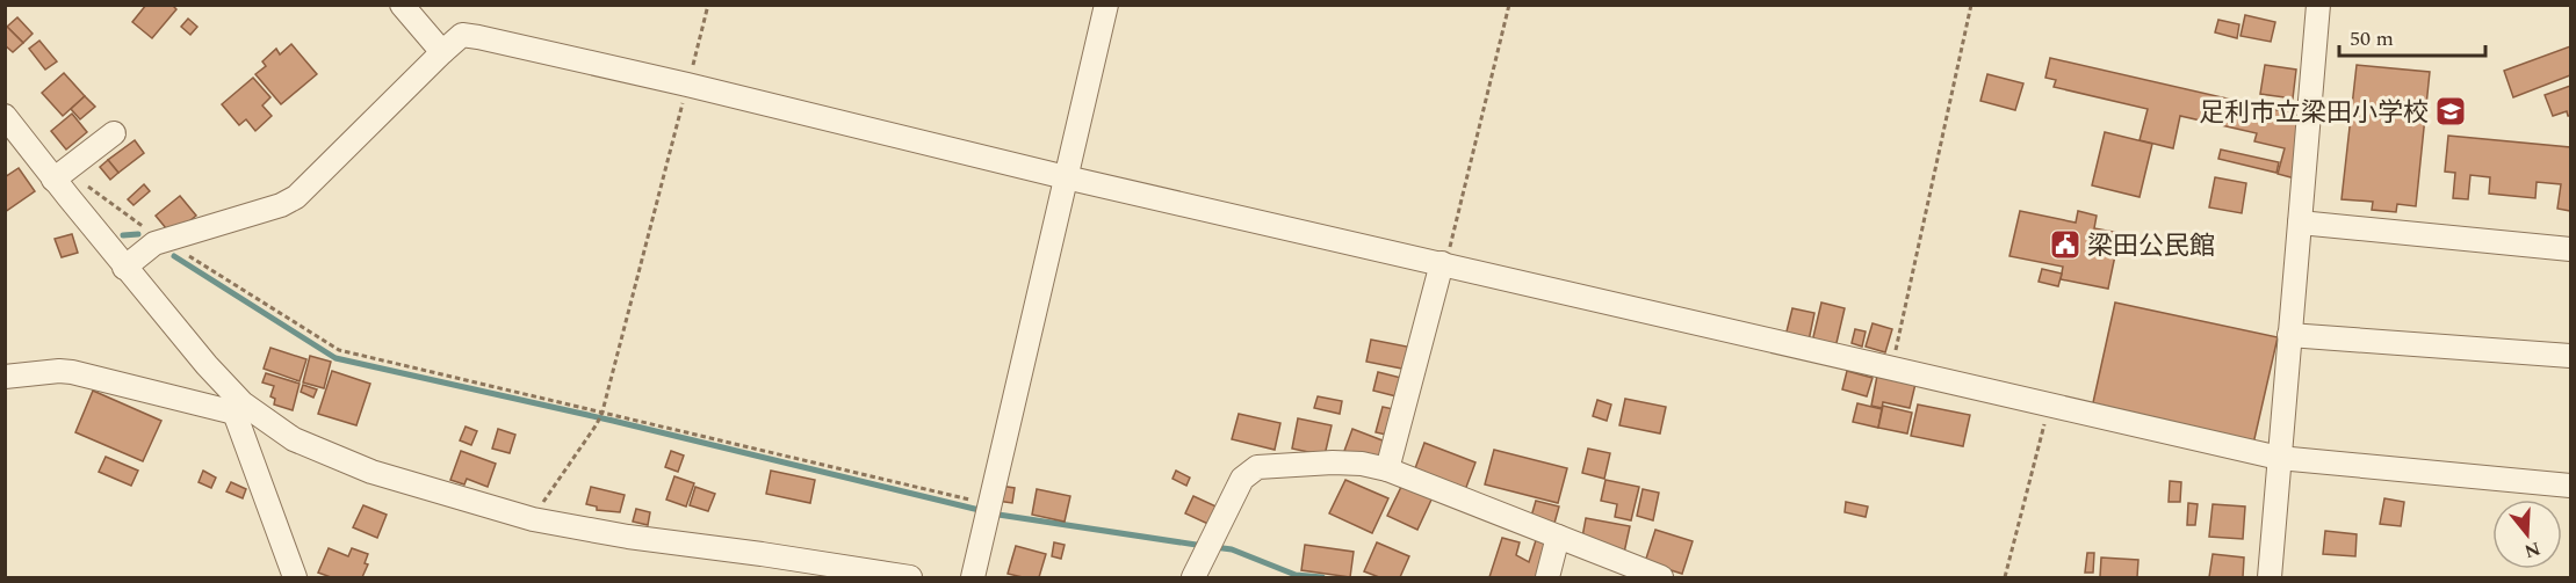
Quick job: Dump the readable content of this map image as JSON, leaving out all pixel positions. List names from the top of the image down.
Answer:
{
  "places": {
    "school or university": ["足利市立梁田小学校"],
    "public building": ["梁田公民館"]
  },
  "scale_bar": "50 m",
  "north": "bottom"
}
